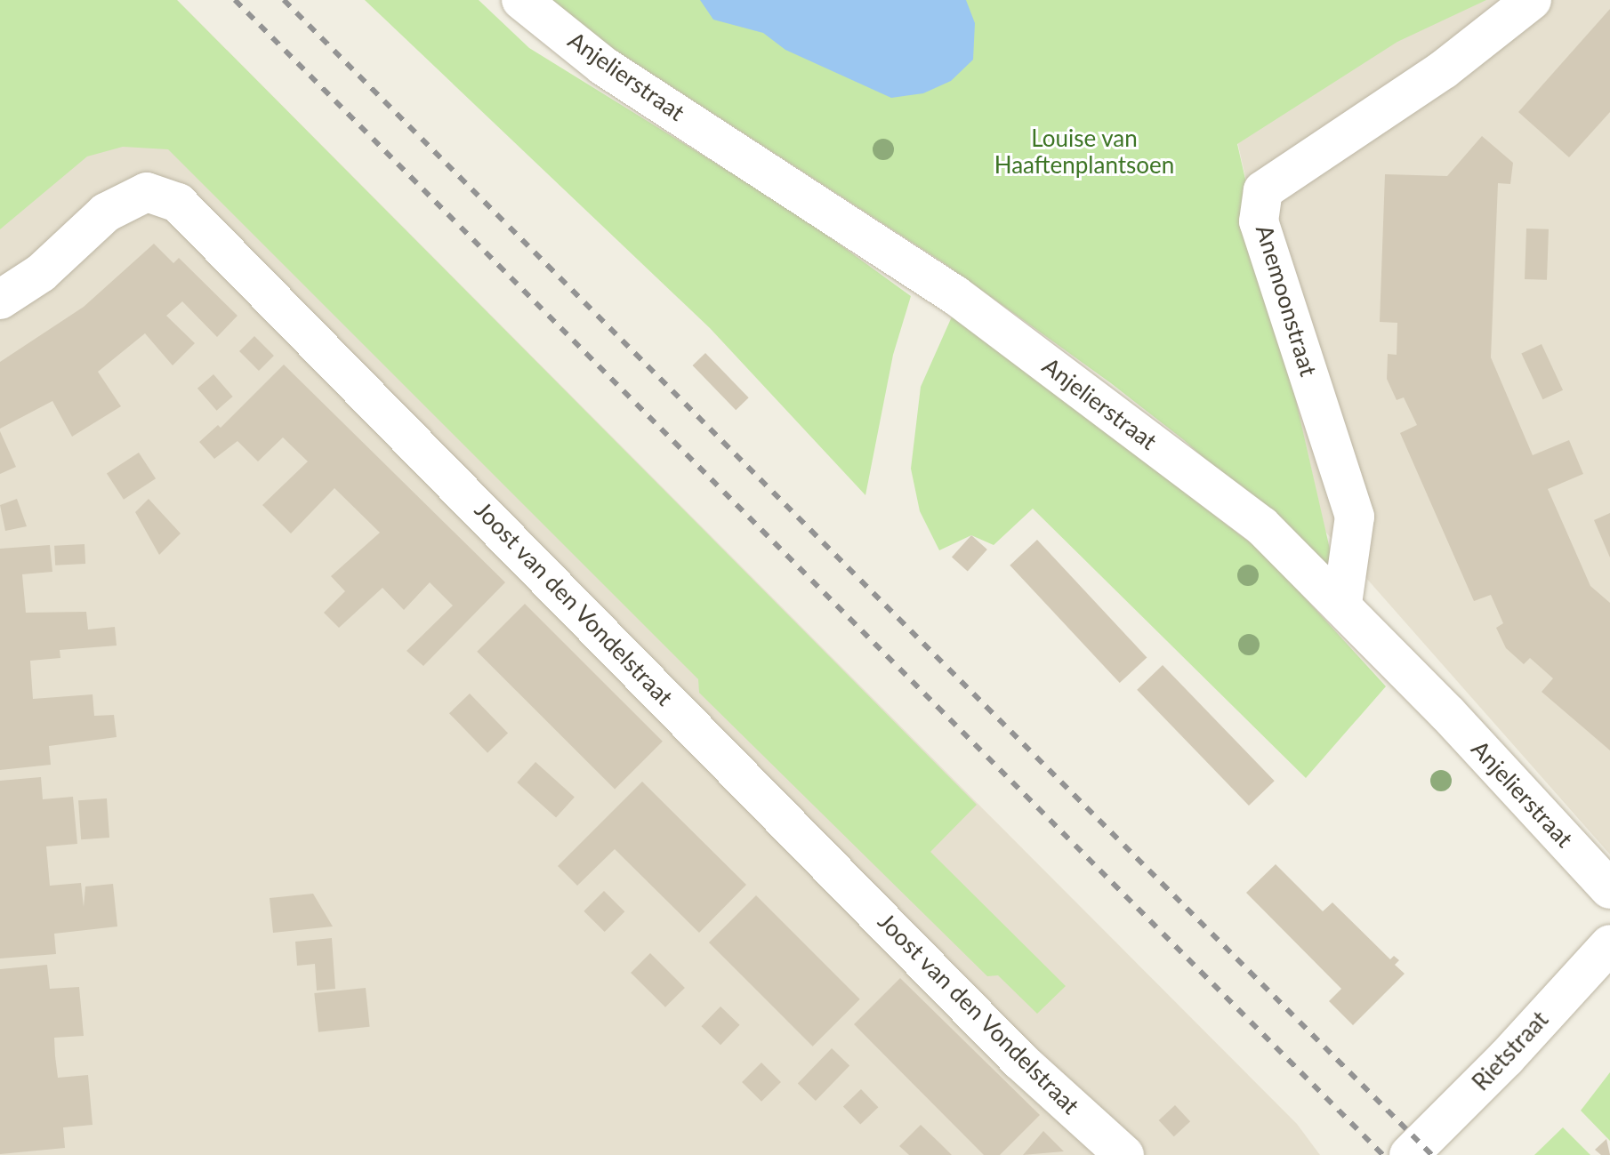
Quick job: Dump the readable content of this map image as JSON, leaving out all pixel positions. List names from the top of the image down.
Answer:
{
  "streets": {
    "street": [
      "Anjelierstraat",
      "Anemoonstraat",
      "Joost van den Vondelstraat",
      "Rietstraat"
    ]
  },
  "crossings": [
    ["Anjelierstraat", "Anemoonstraat"]
  ],
  "parks": ["Louise van Haaftenplantsoen"]
}
